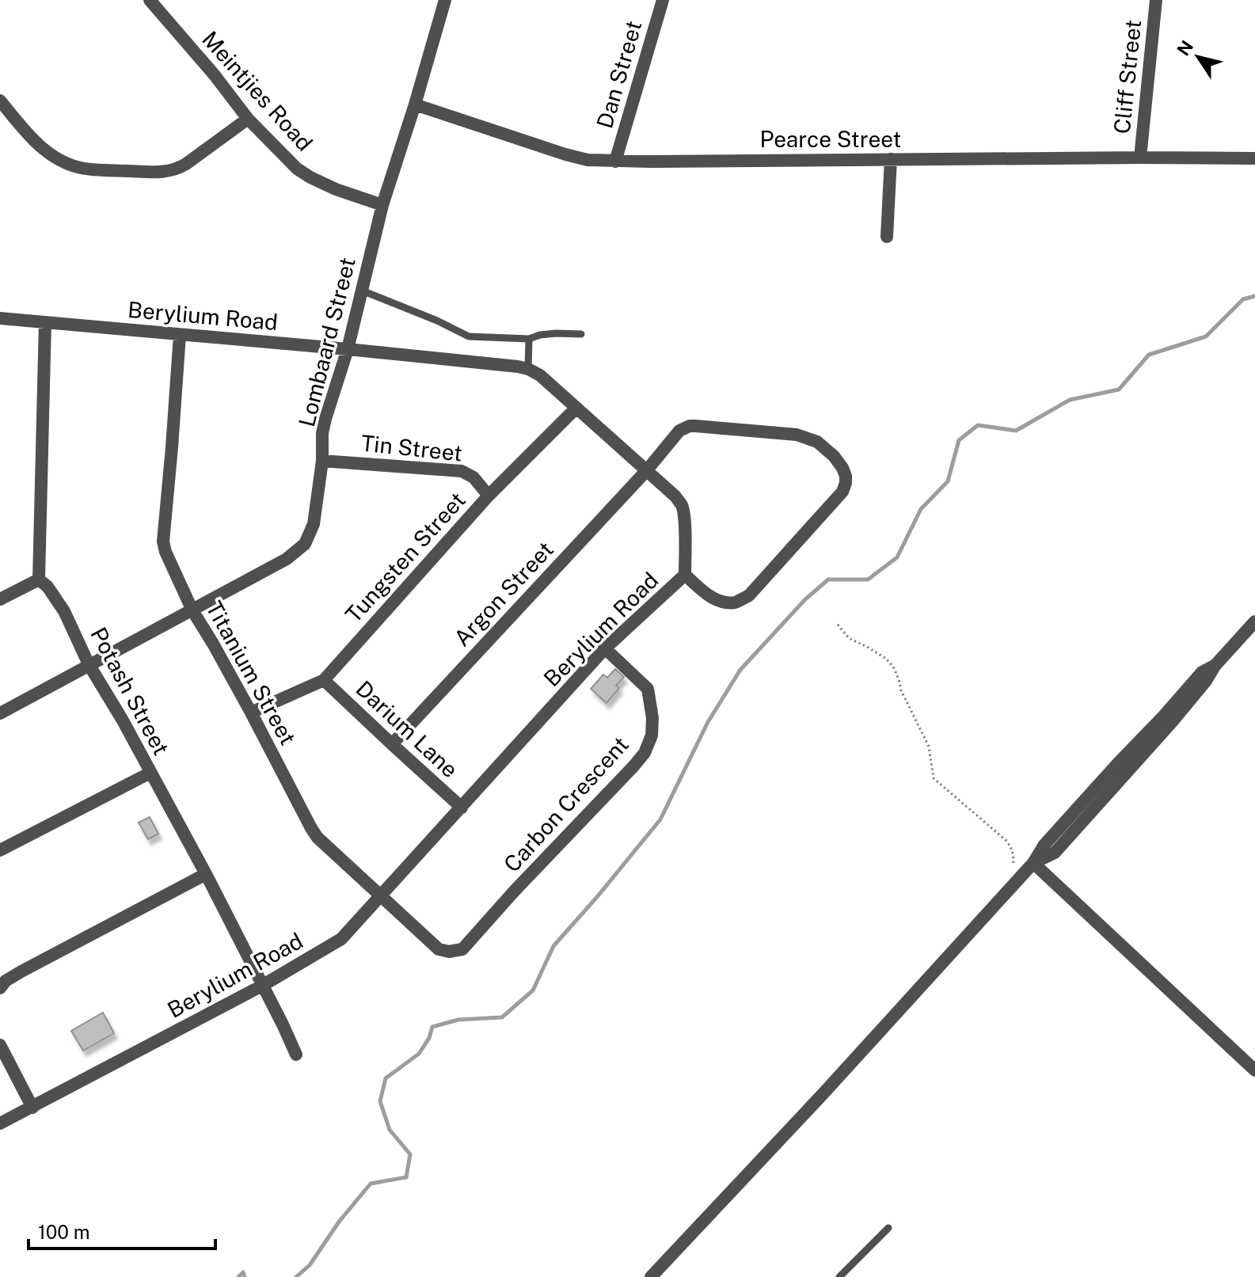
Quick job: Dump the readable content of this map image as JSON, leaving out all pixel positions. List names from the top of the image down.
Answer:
{
  "streets": {
    "street": [
      "Dan Street",
      "Cliff Street",
      "Meintjies Road",
      "Pearce Street",
      "Berylium Road",
      "Lombaard Street",
      "Tin Street",
      "Tungsten Street",
      "Argon Street",
      "Titanium Street",
      "Potash Street",
      "Darium Lane",
      "Carbon Crescent"
    ]
  },
  "crossings": [
    ["Dan Street", "Pearce Street"],
    ["Cliff Street", "Pearce Street"],
    ["Meintjies Road", "Lombaard Street"],
    ["Pearce Street", "Lombaard Street"],
    ["Berylium Road", "Lombaard Street"],
    ["Berylium Road", "Tungsten Street"],
    ["Berylium Road", "Argon Street"],
    ["Berylium Road", "Titanium Street"],
    ["Berylium Road", "Potash Street"],
    ["Berylium Road", "Darium Lane"],
    ["Berylium Road", "Carbon Crescent"],
    ["Lombaard Street", "Tin Street"],
    ["Lombaard Street", "Titanium Street"],
    ["Lombaard Street", "Potash Street"],
    ["Tin Street", "Tungsten Street"],
    ["Tungsten Street", "Titanium Street"],
    ["Tungsten Street", "Darium Lane"],
    ["Argon Street", "Darium Lane"],
    ["Titanium Street", "Carbon Crescent"]
  ],
  "scale_bar": "100 m",
  "north": "top left"
}
